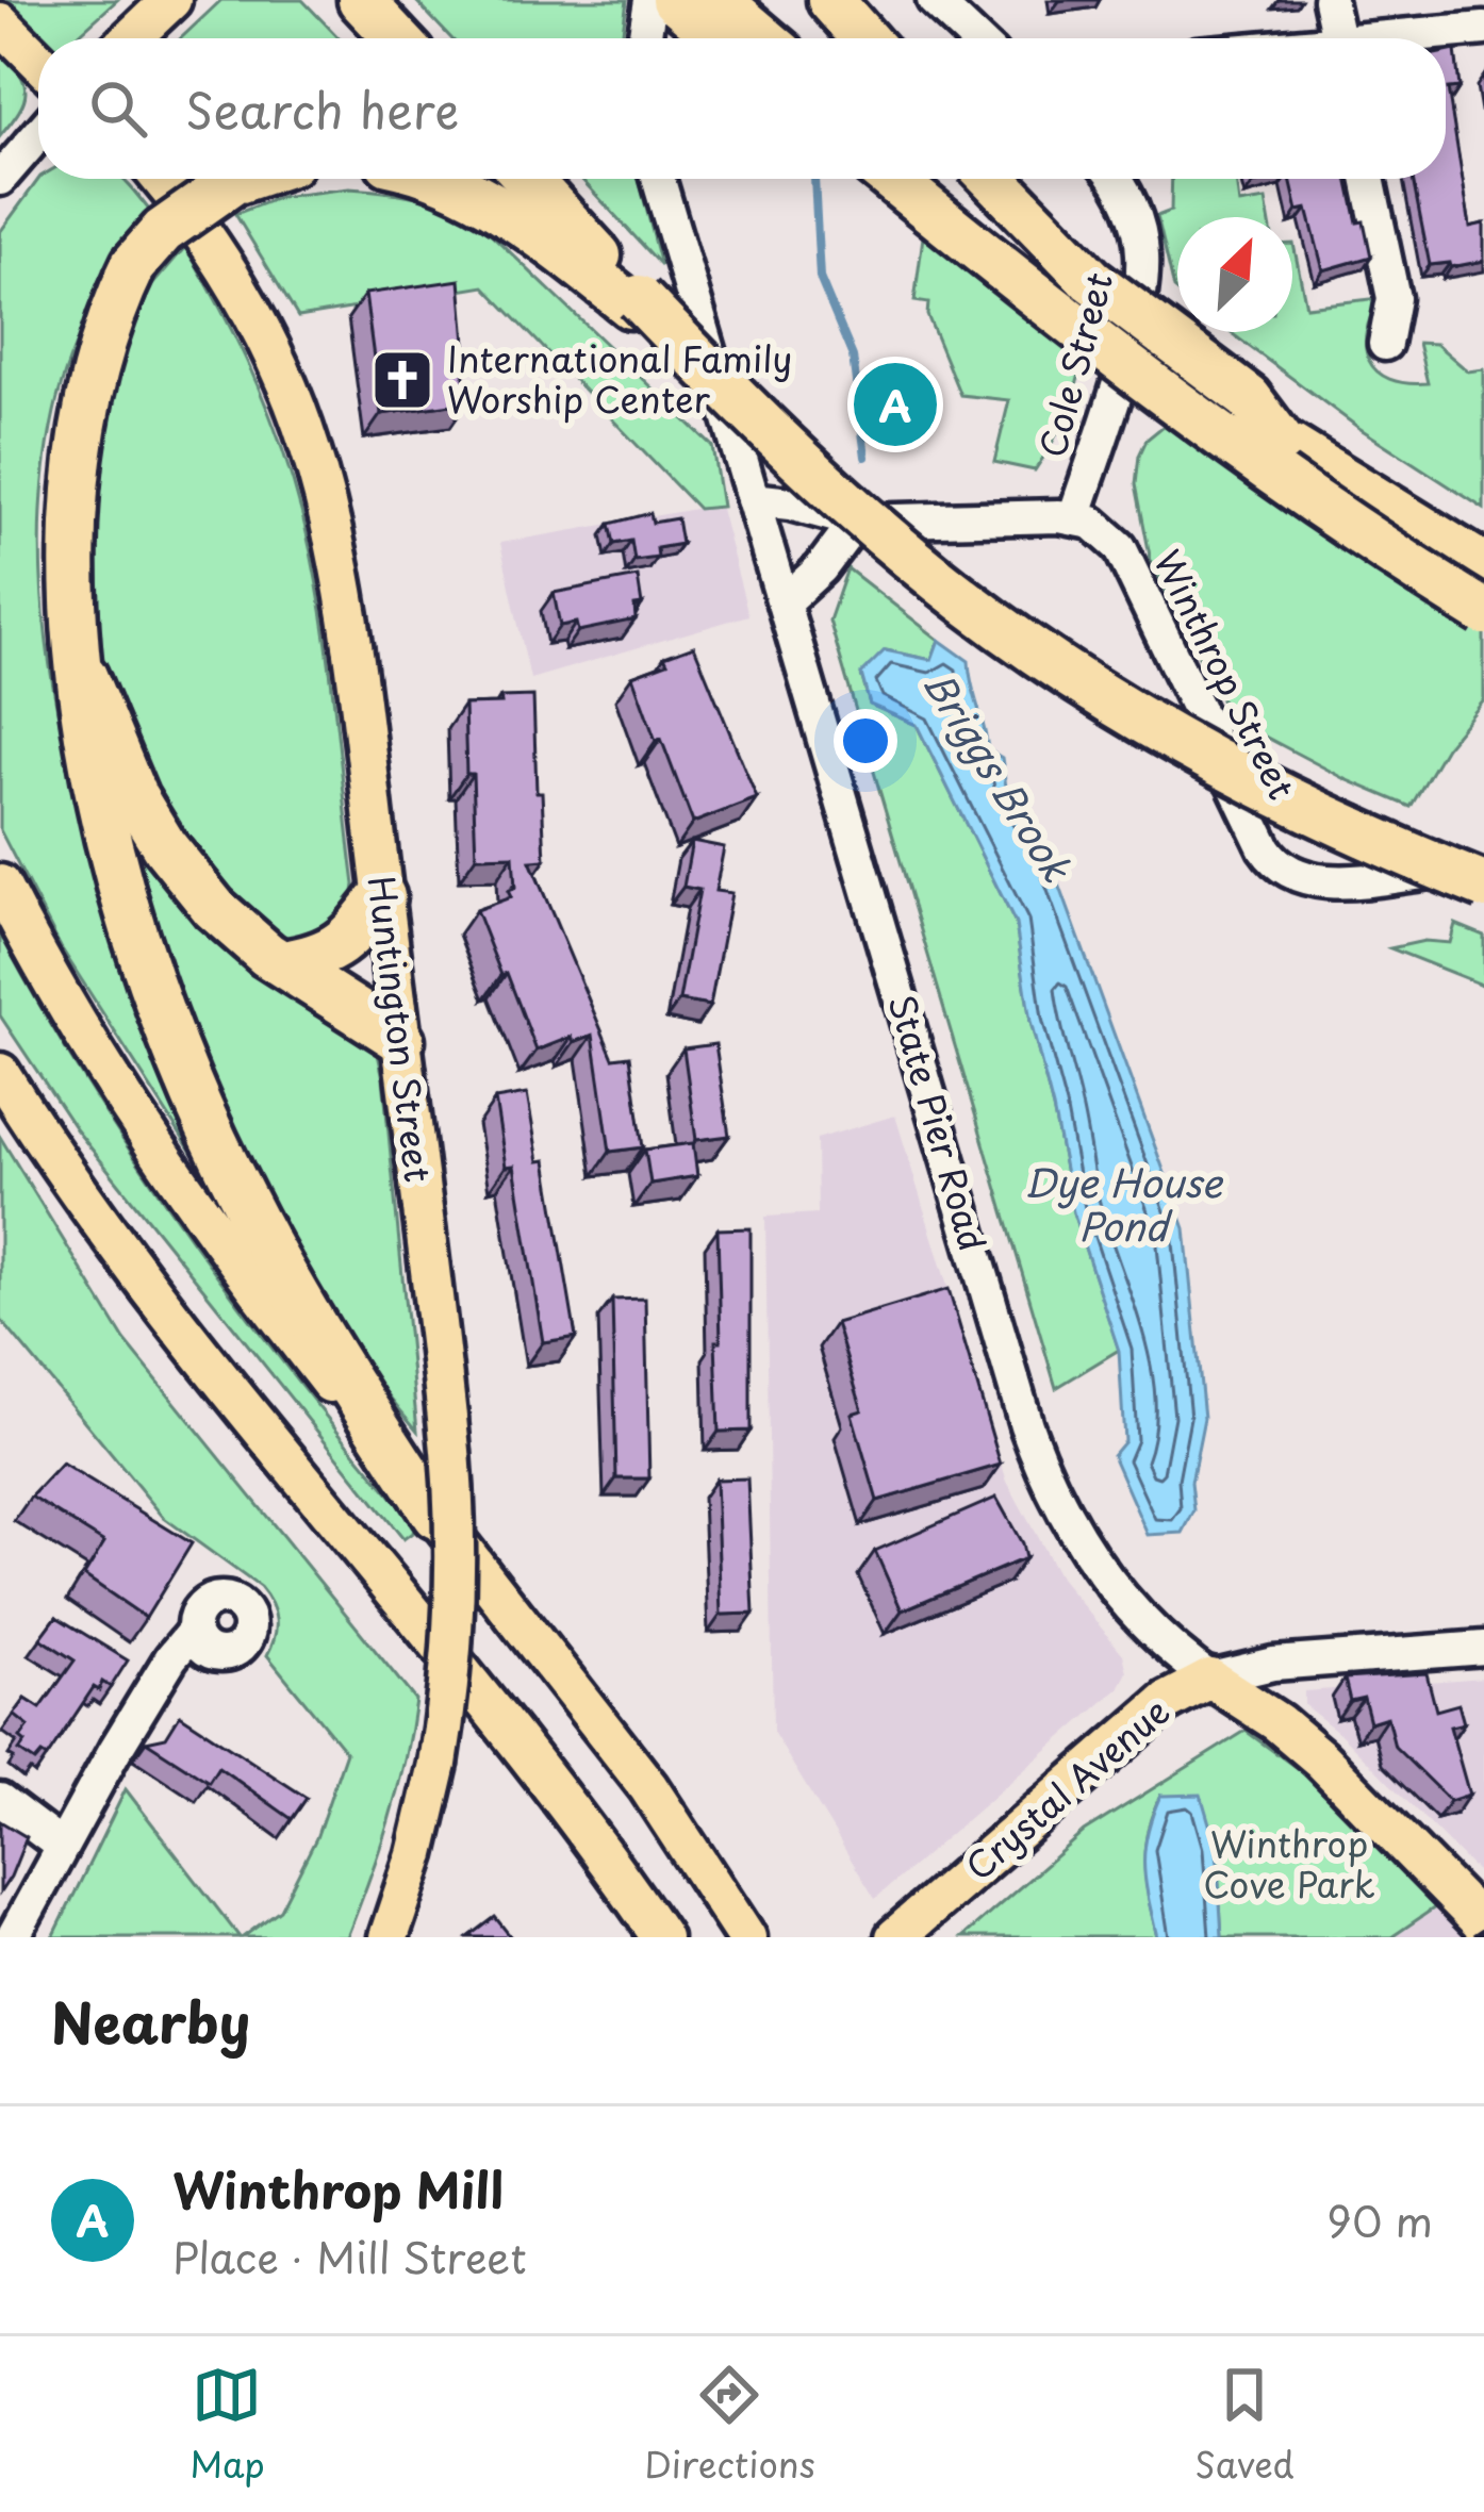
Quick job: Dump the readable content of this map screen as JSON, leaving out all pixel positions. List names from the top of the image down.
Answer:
{
  "streets": {
    "main road": ["Huntington Street", "State Pier Road", "Crystal Avenue"],
    "street": ["Cole Street", "Winthrop Street"]
  },
  "crossings": [
    ["Cole Street", "Winthrop Street"],
    ["State Pier Road", "Crystal Avenue"]
  ],
  "water": ["Briggs Brook", "Dye House Pond"],
  "parks": ["Winthrop Cove Park"],
  "places": {
    "church": ["International Family Worship Center"]
  },
  "north": "top right",
  "page": {
    "search": "Search here",
    "pins": "A",
    "heading": "Nearby",
    "list": [
      {
        "mark": "A",
        "name": "Winthrop Mill",
        "note": "Place · Mill Street",
        "value": "90 m"
      }
    ],
    "nav": ["Map", "Directions", "Saved"]
  }
}
